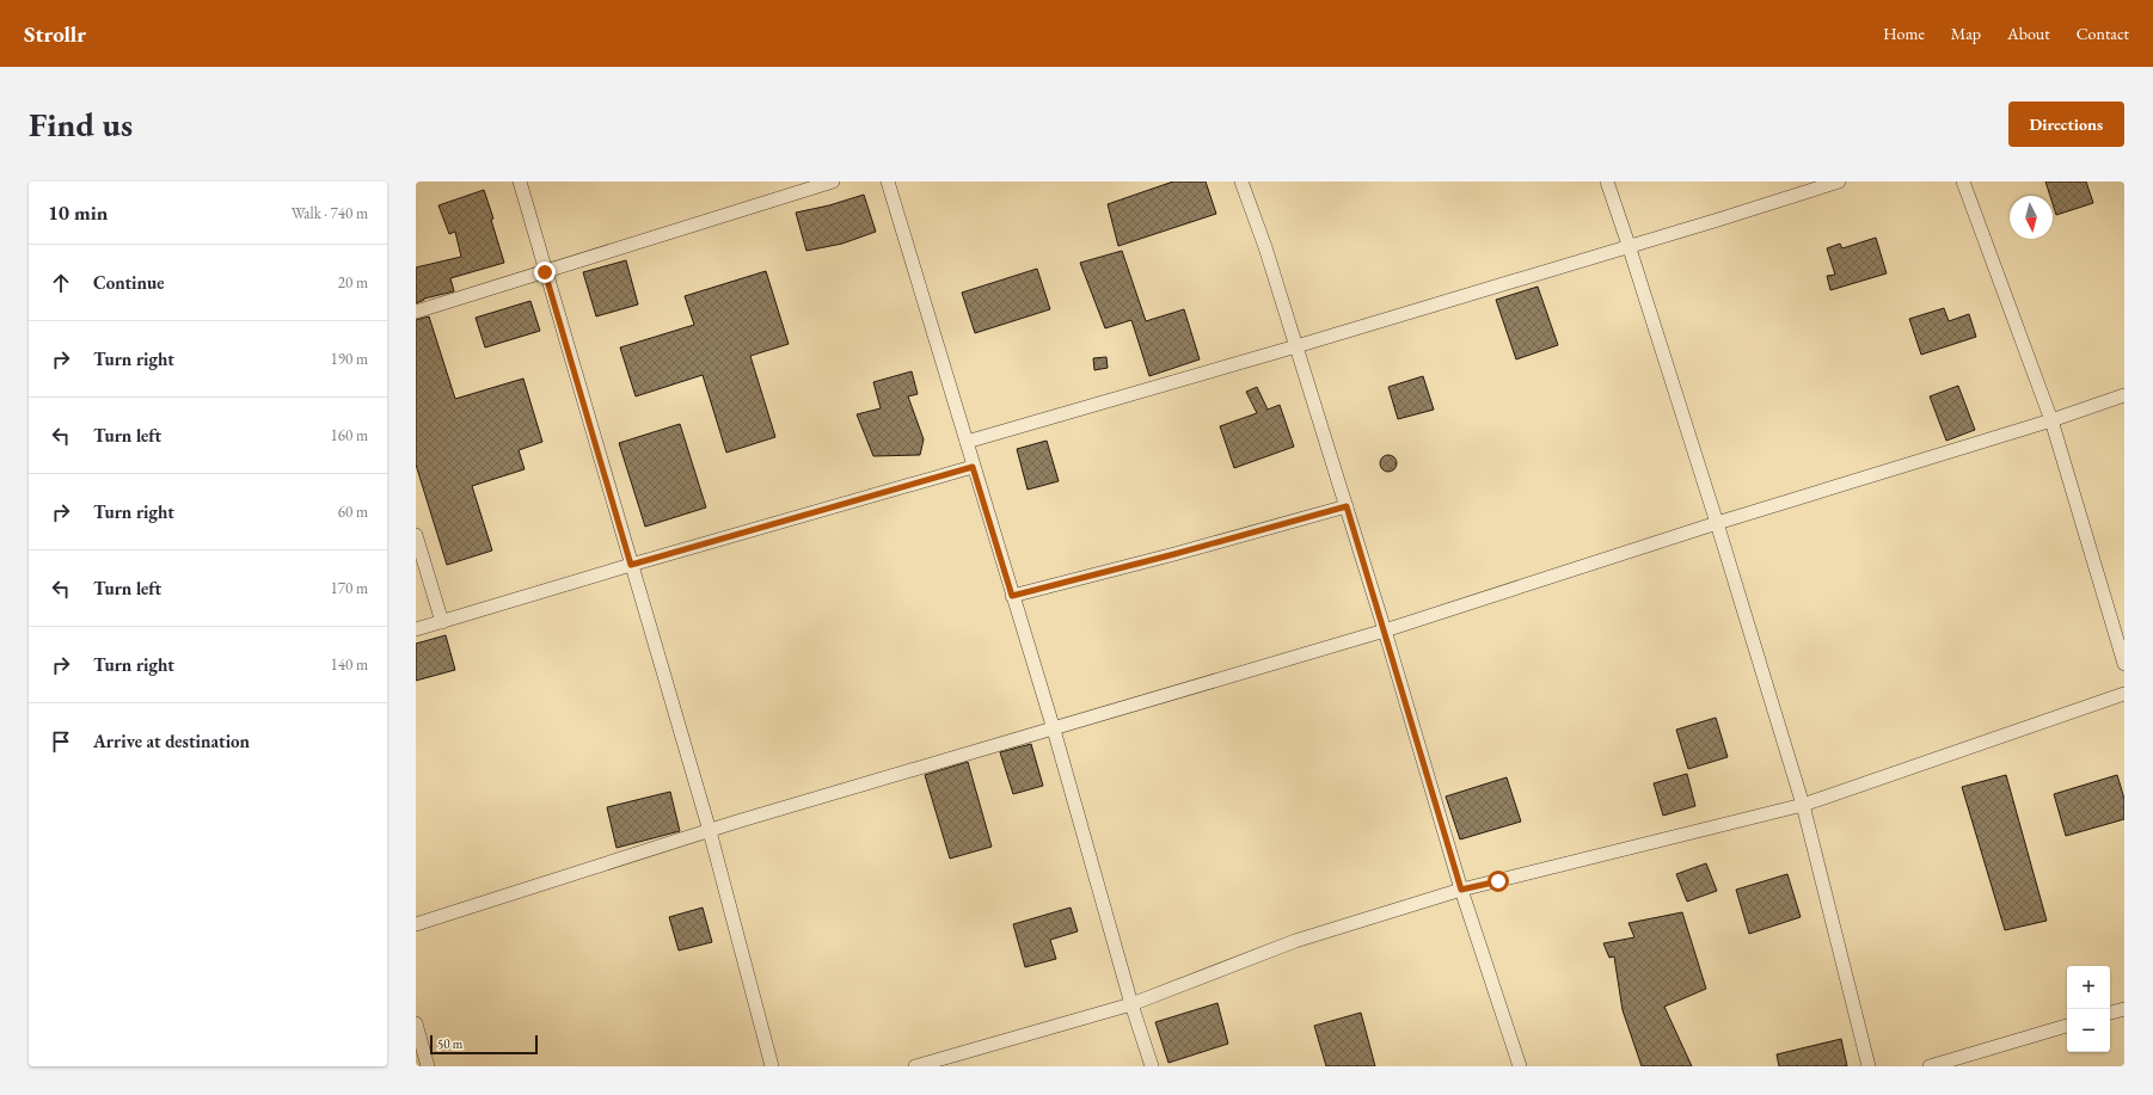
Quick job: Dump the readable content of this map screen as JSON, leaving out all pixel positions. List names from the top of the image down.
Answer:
{
  "scale_bar": "50 m",
  "north": "bottom",
  "page": {
    "header": "Strollr",
    "nav": [
      "Home",
      "Map",
      "About",
      "Contact"
    ],
    "buttons": "Directions",
    "title": "Find us",
    "heading": ["10 min", "Walk · 740 m"],
    "list": [
      ["Continue", "20 m"],
      ["Turn right", "190 m"],
      ["Turn left", "160 m"],
      ["Turn right", "60 m"],
      ["Turn left", "170 m"],
      ["Turn right", "140 m"],
      "Arrive at destination"
    ],
    "map_buttons": ["+", "−"],
    "scale": "50 m"
  }
}
